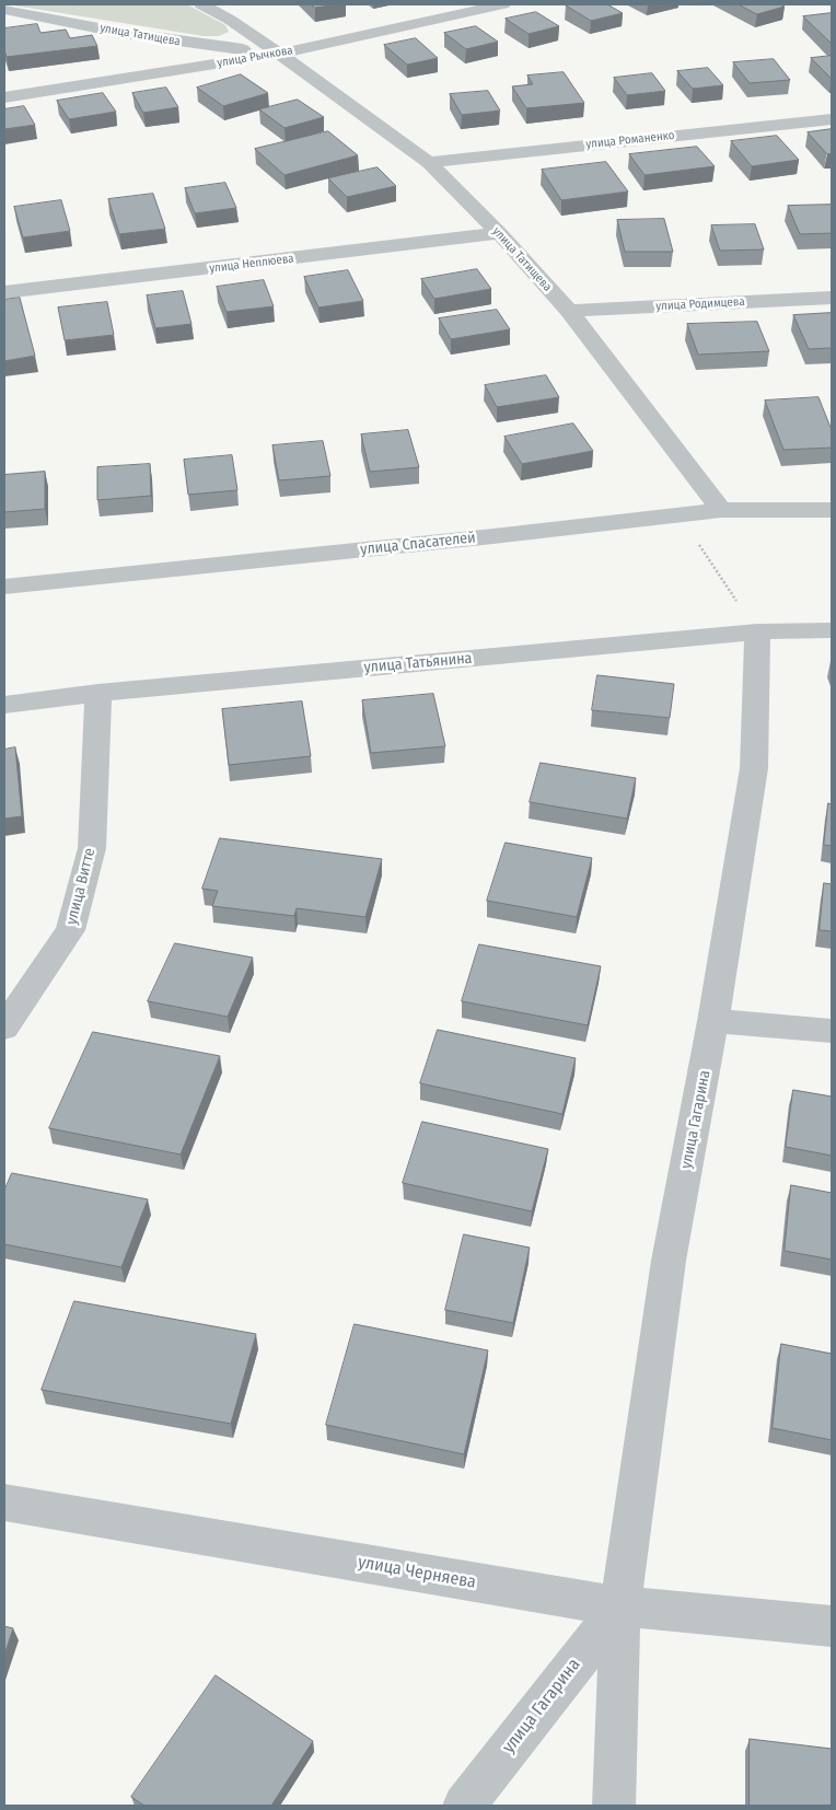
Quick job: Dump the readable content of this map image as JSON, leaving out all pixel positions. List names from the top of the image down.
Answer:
{
  "streets": {
    "street": [
      "улица Татищева",
      "улица Рычкова",
      "улица Романенко",
      "улица Неплюева",
      "улица Родимцева",
      "улица Спасателей",
      "улица Татьянина",
      "улица Витте",
      "улица Гагарина",
      "улица Черняева"
    ]
  },
  "crossings": [
    ["улица Татищева", "улица Рычкова"],
    ["улица Татищева", "улица Романенко"],
    ["улица Татищева", "улица Неплюева"],
    ["улица Татищева", "улица Родимцева"],
    ["улица Татищева", "улица Спасателей"],
    ["улица Татьянина", "улица Витте"],
    ["улица Татьянина", "улица Гагарина"],
    ["улица Гагарина", "улица Черняева"]
  ]
}
